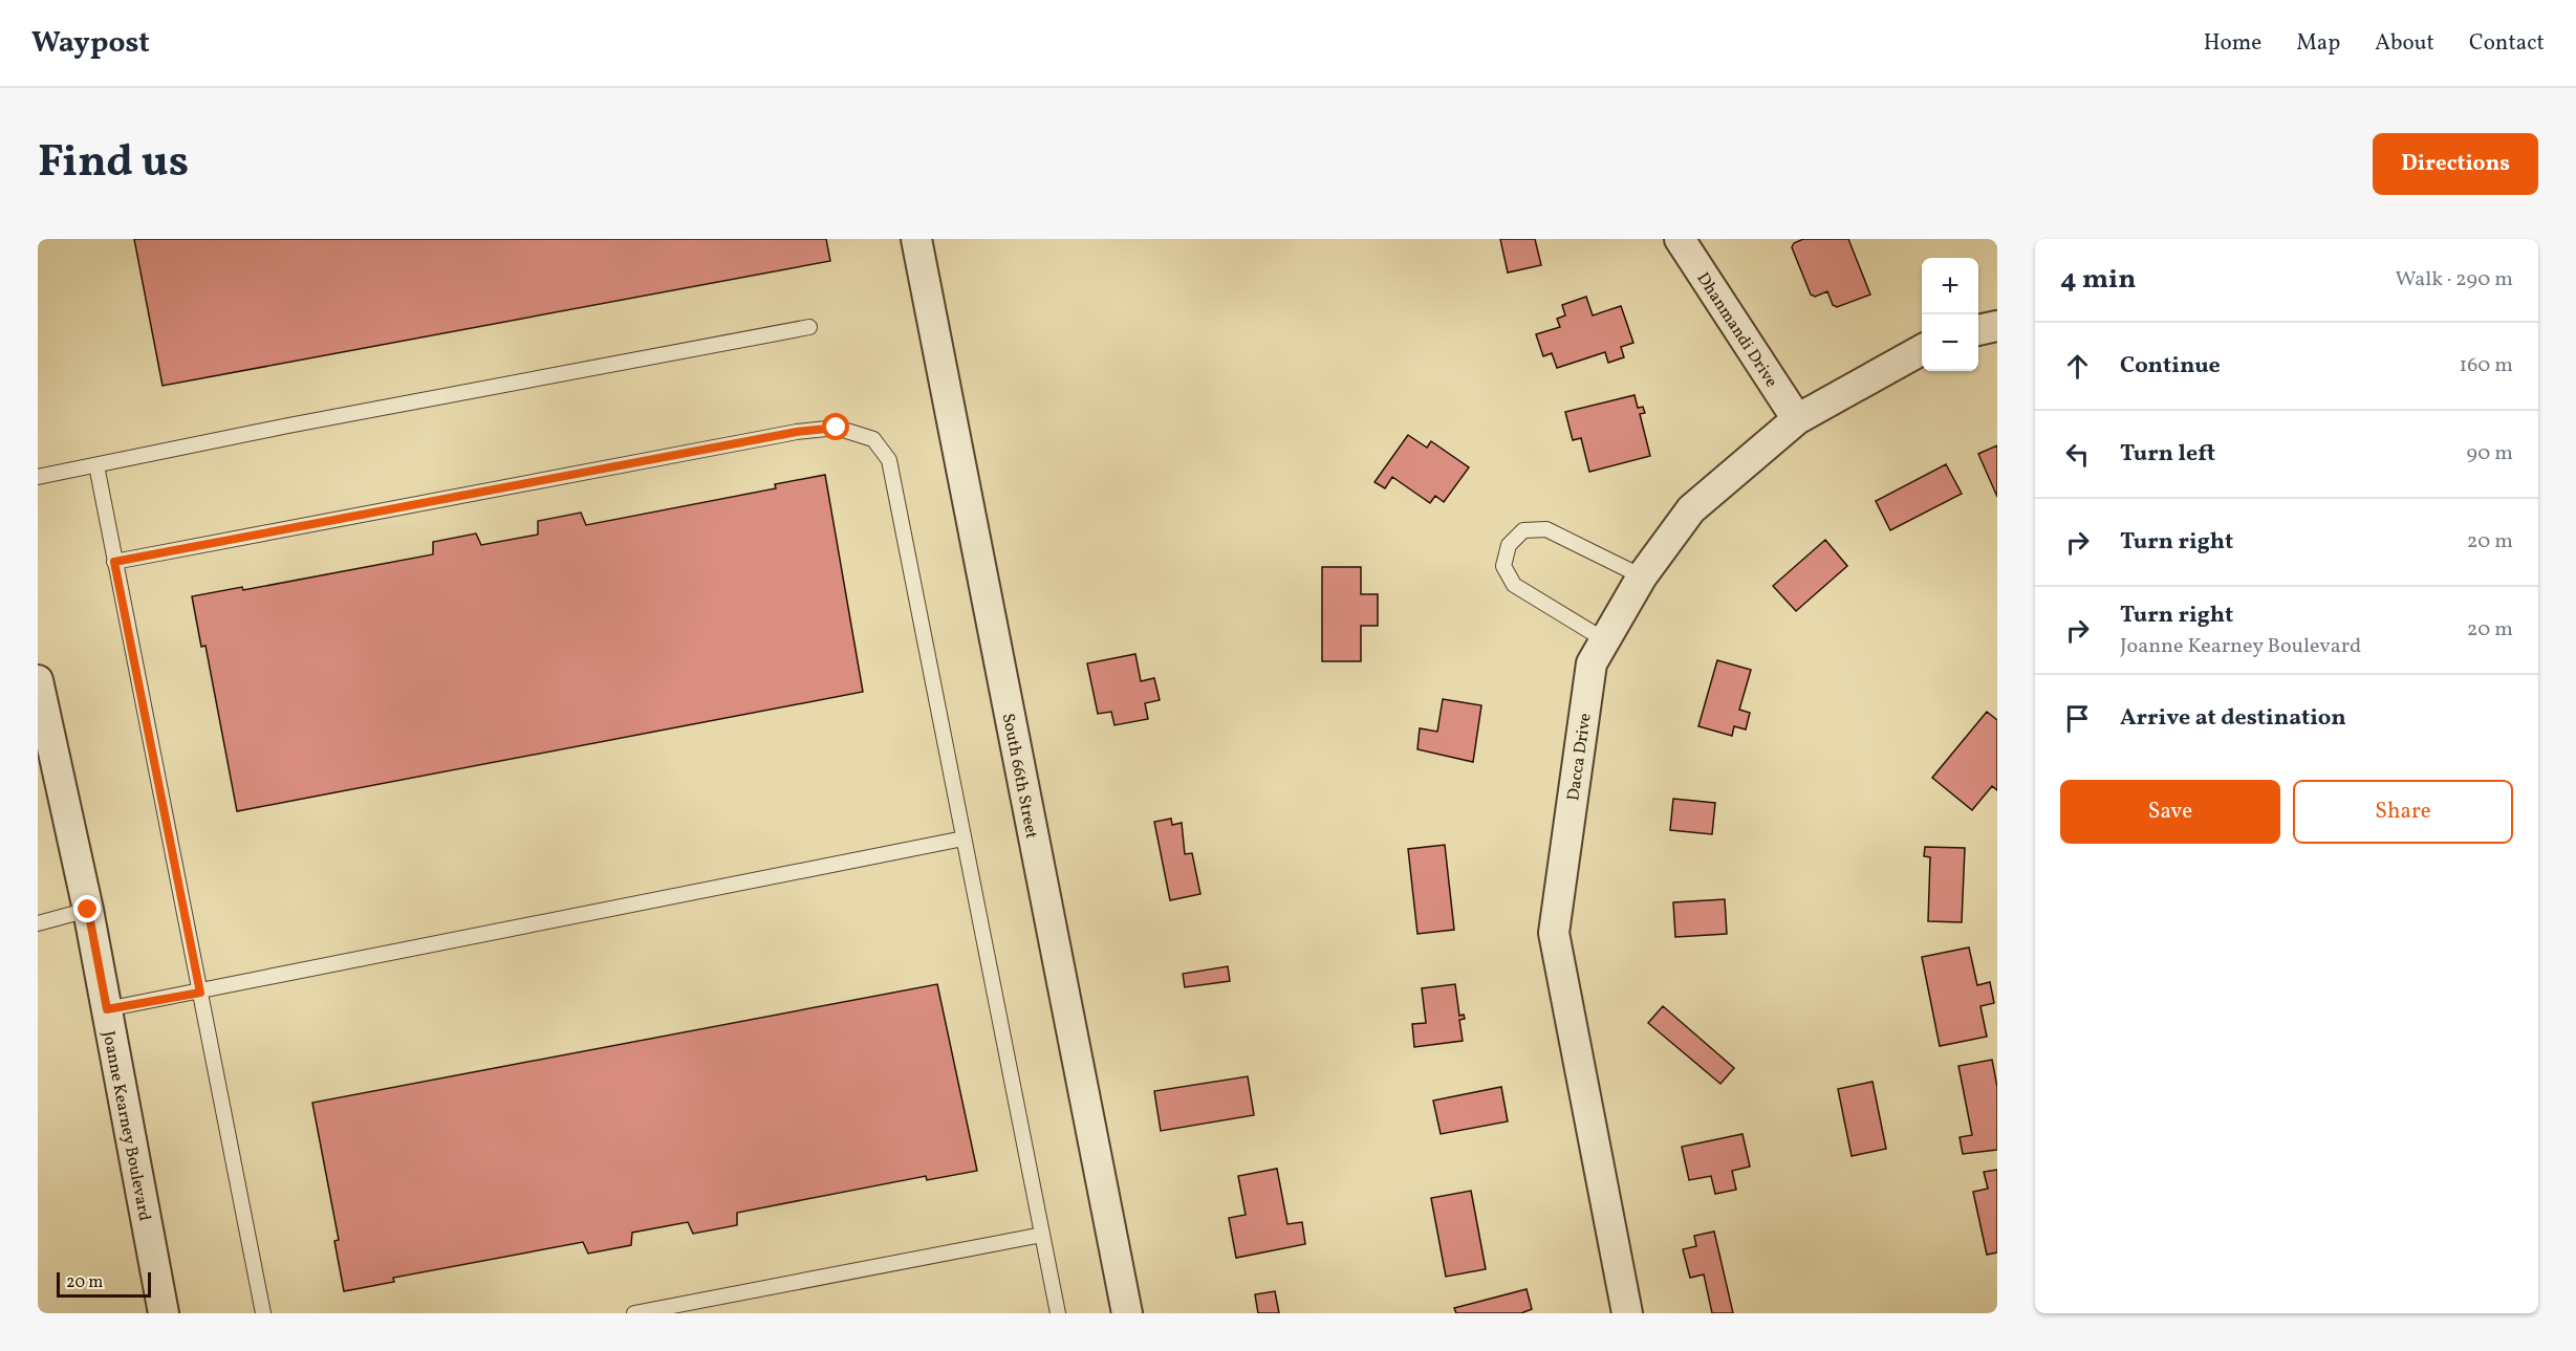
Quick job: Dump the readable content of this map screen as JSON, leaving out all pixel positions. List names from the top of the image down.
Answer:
{
  "streets": {
    "street": [
      "Dhanmandi Drive",
      "Dacca Drive",
      "South 66th Street",
      "Joanne Kearney Boulevard"
    ]
  },
  "crossings": [
    ["Dhanmandi Drive", "Dacca Drive"]
  ],
  "scale_bar": "20 m",
  "page": {
    "header": "Waypost",
    "nav": [
      "Home",
      "Map",
      "About",
      "Contact"
    ],
    "title": "Find us",
    "buttons": [
      "Directions",
      ["Save", "Share"]
    ],
    "heading": ["4 min", "Walk · 290 m"],
    "map_buttons": ["+", "−"],
    "list": [
      ["Continue", "160 m"],
      ["Turn left", "90 m"],
      ["Turn right", "20 m"],
      ["Turn right", "Joanne Kearney Boulevard", "20 m"],
      "Arrive at destination"
    ],
    "scale": "20 m"
  }
}
